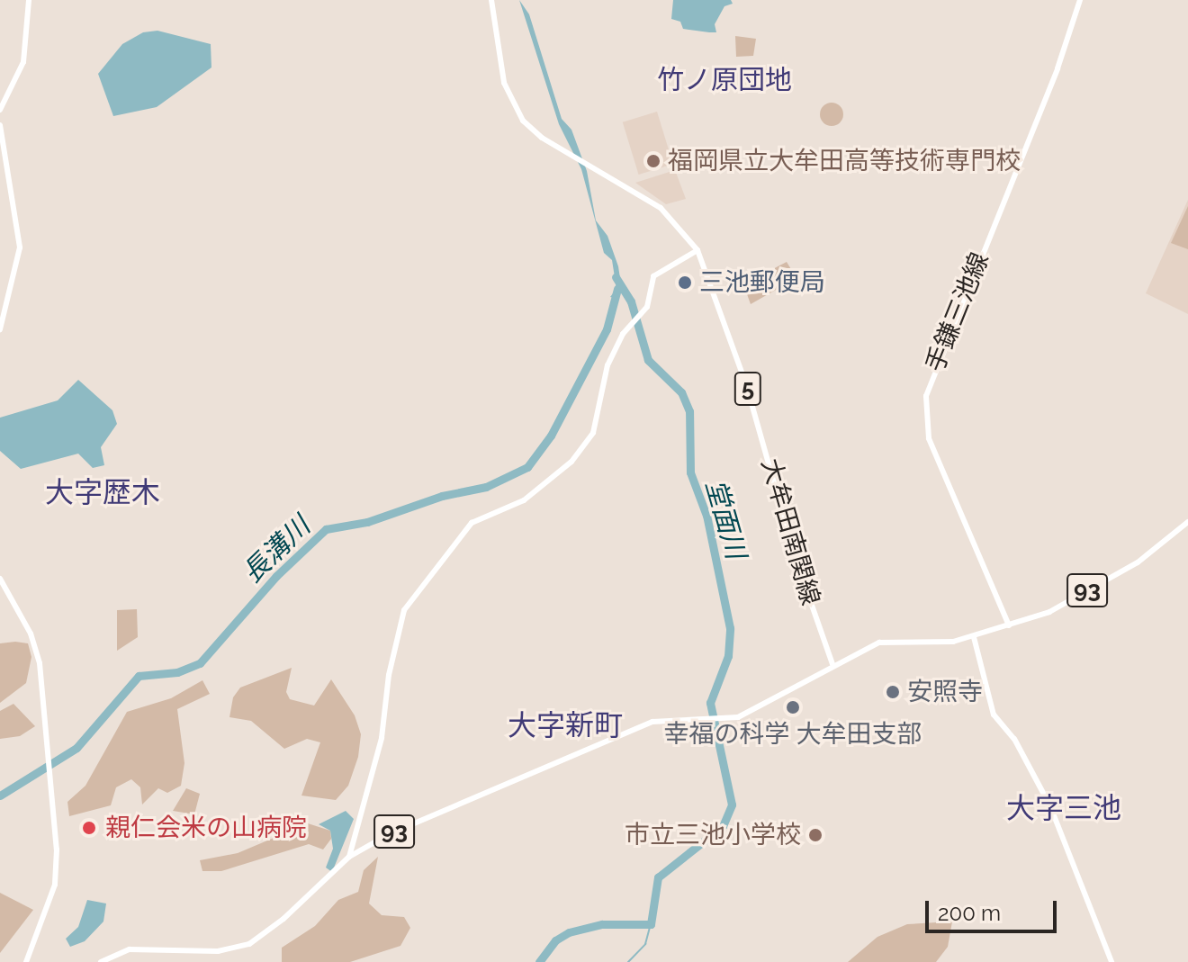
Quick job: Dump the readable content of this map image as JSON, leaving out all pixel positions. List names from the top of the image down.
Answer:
{
  "streets": {
    "main road": [
      "手鎌三池線",
      "5",
      "大牟田南関線",
      "93"
    ]
  },
  "crossings": [
    ["手鎌三池線", "93"],
    ["大牟田南関線", "93"]
  ],
  "districts": [
    "竹ノ原団地",
    "大字歴木",
    "大字新町",
    "大字三池"
  ],
  "water": ["堂面川", "長溝川"],
  "places": [
    "福岡県立大牟田高等技術専門校",
    "三池郵便局",
    "安照寺",
    "幸福の科学 大牟田支部",
    "親仁会米の山病院",
    "市立三池小学校"
  ],
  "scale_bar": "200 m"
}
